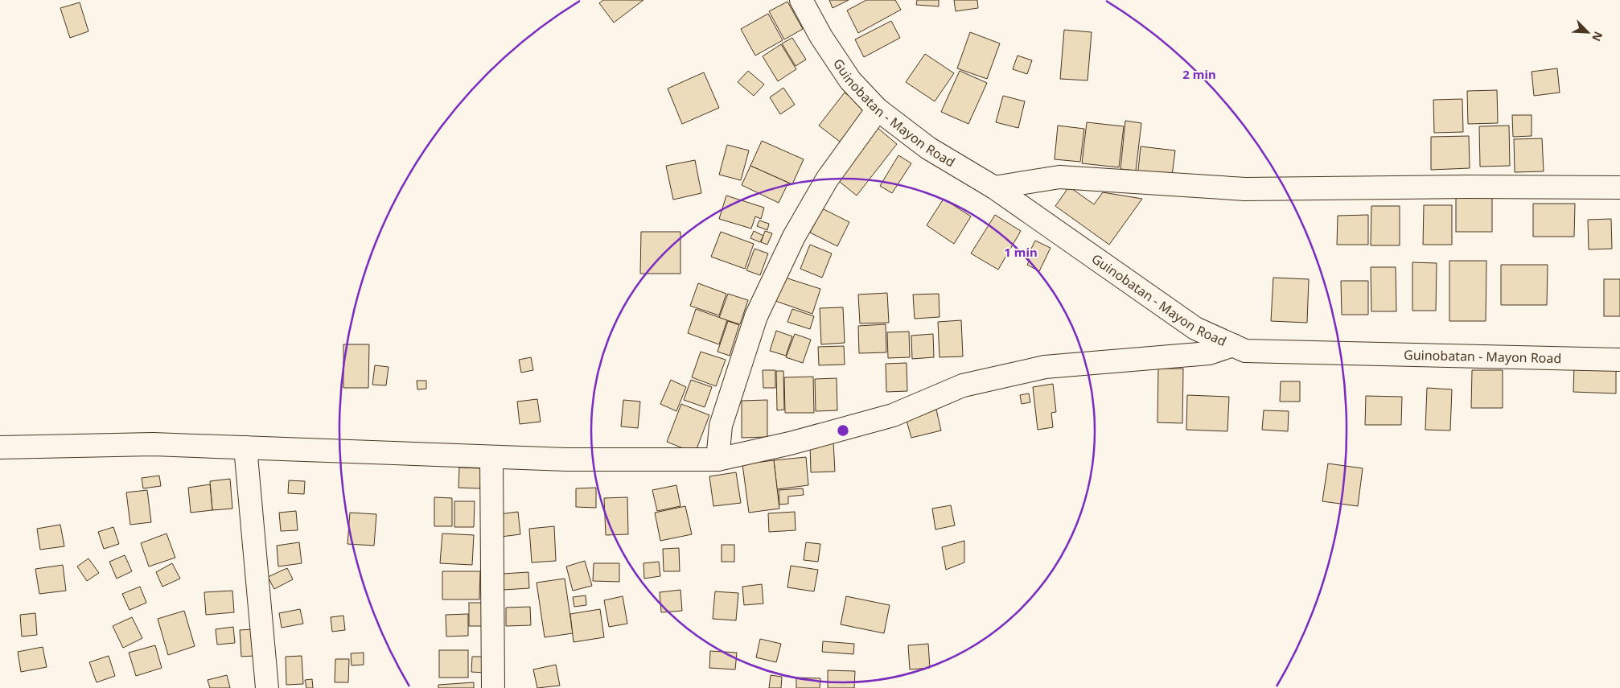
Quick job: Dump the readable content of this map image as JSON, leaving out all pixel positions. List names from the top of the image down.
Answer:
{
  "streets": {
    "street": ["Guinobatan - Mayon Road"]
  },
  "north": "bottom right",
  "rings": ["2 min", "1 min"]
}
